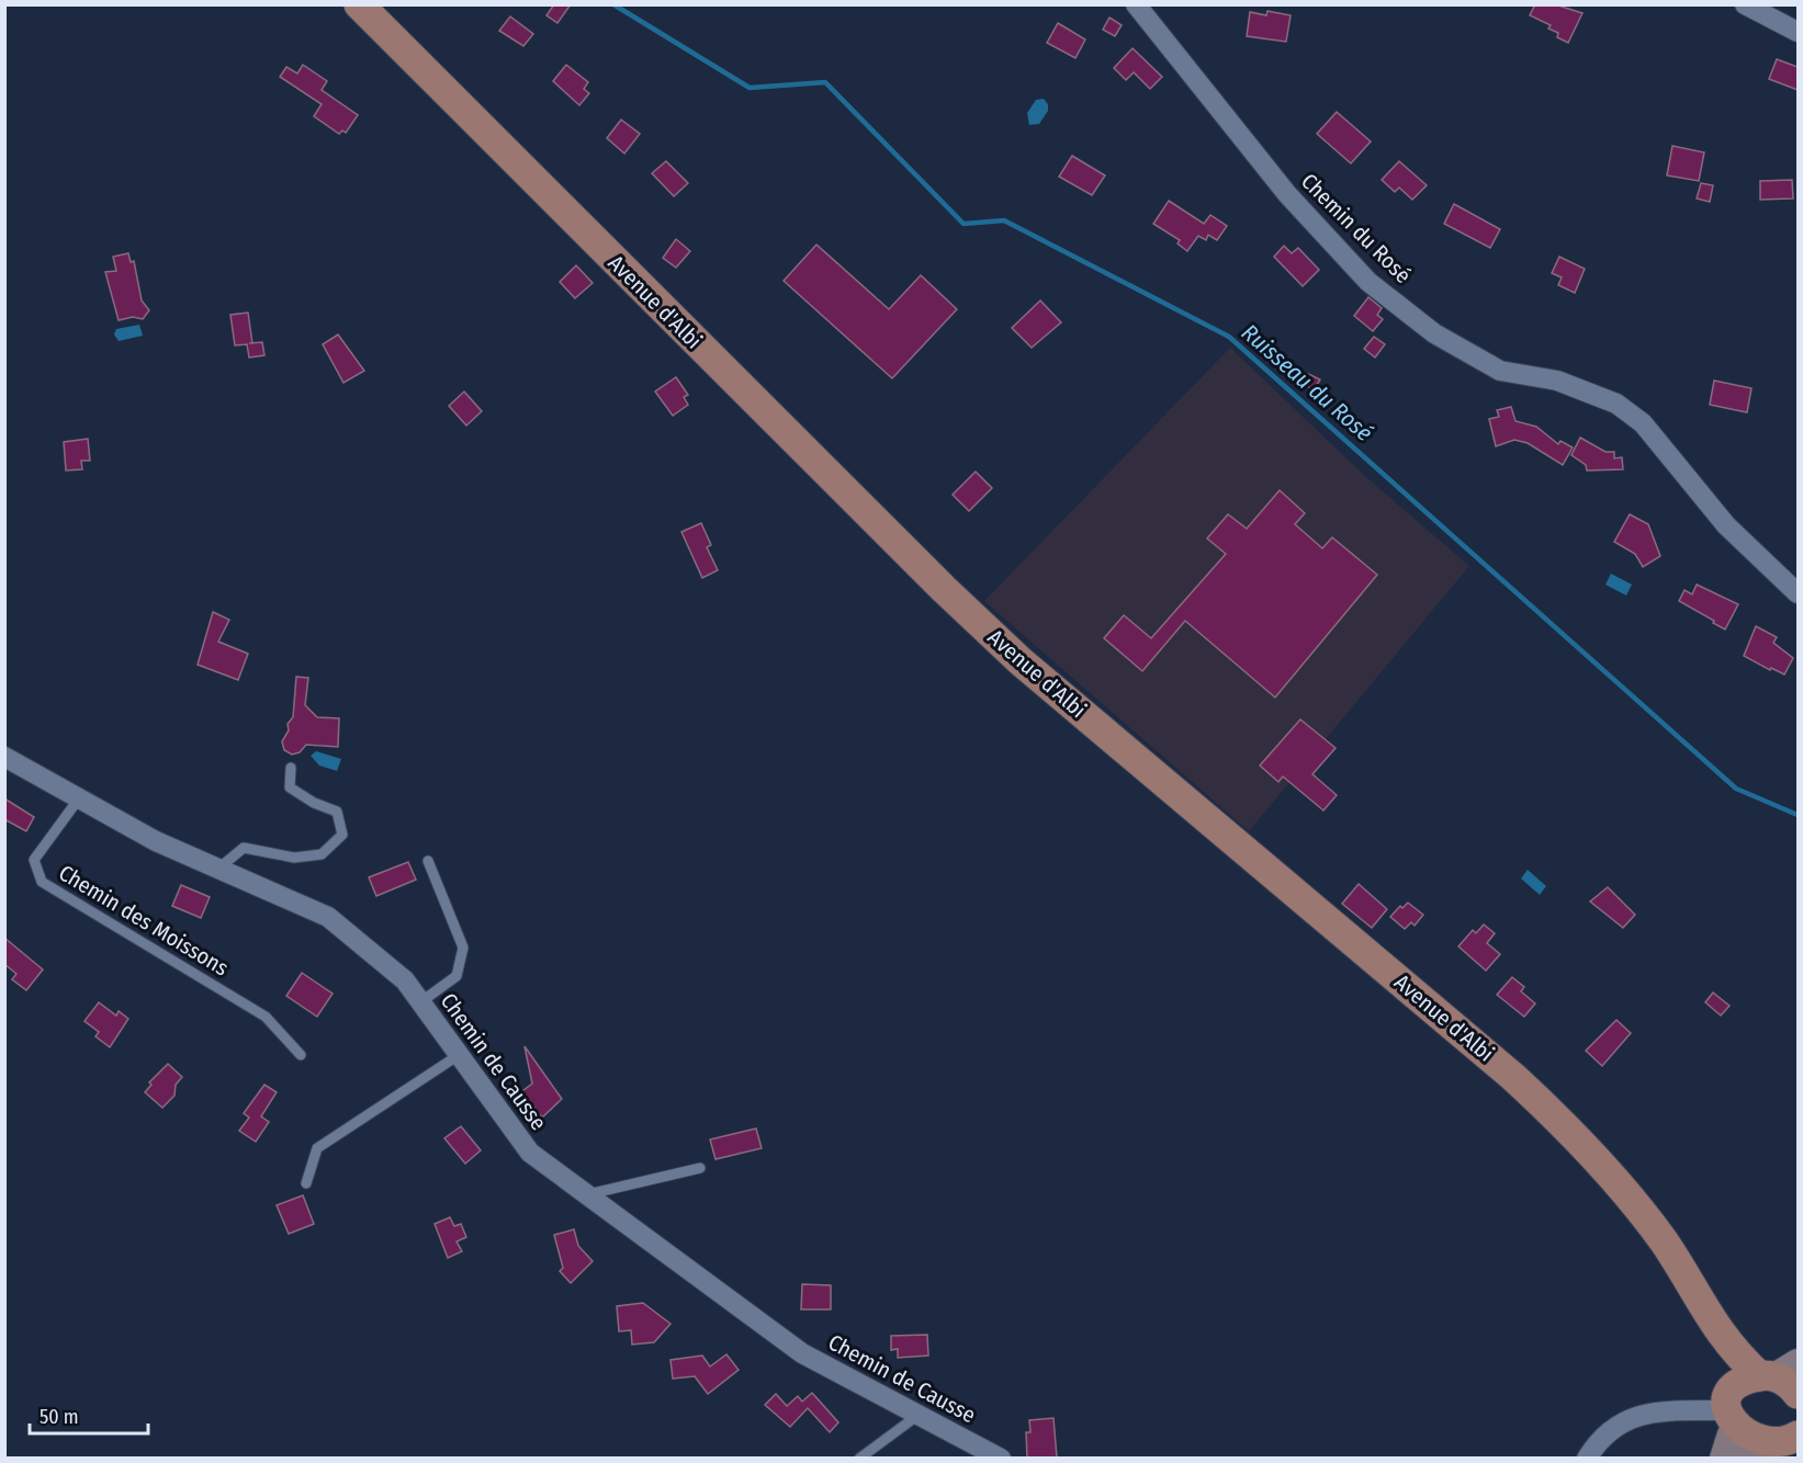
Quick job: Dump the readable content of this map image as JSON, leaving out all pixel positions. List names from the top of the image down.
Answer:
{
  "streets": {
    "main road": ["Avenue d'Albi"],
    "street": ["Chemin du Rosé", "Chemin de Causse"],
    "lane": ["Chemin des Moissons"]
  },
  "crossings": [
    ["Chemin des Moissons", "Chemin de Causse"]
  ],
  "water": ["Ruisseau du Rosé"],
  "scale_bar": "50 m"
}
